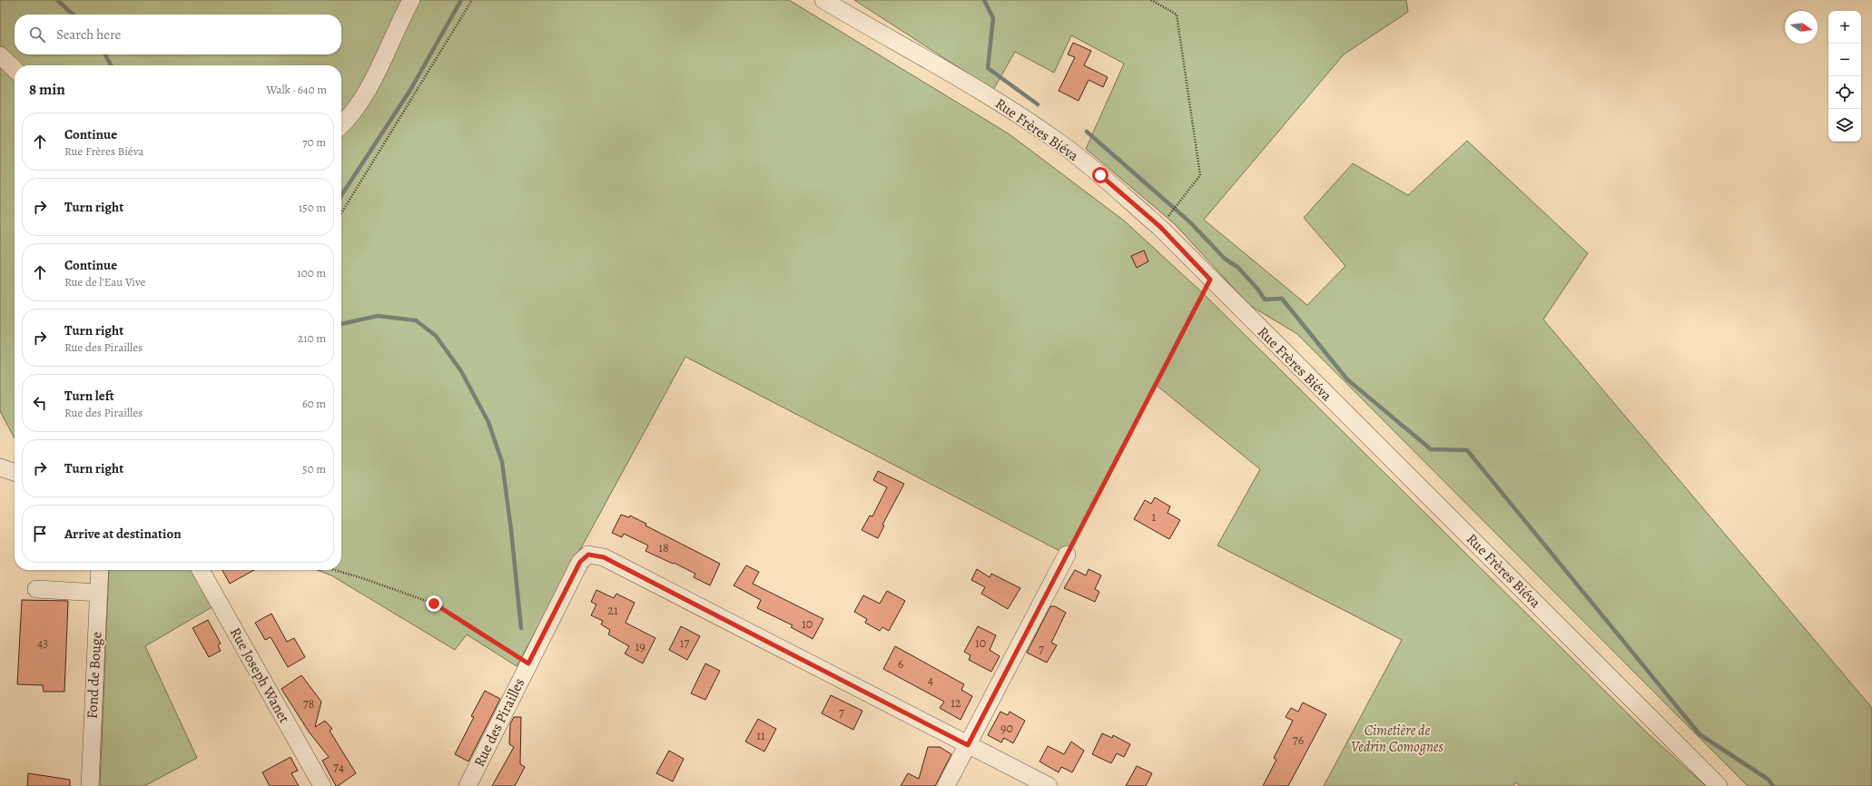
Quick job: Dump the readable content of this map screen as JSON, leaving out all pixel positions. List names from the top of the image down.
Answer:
{
  "streets": {
    "street": [
      "Rue Frères Biéva",
      "Fond de Bouge",
      "Rue Joseph Wanet",
      "Rue des Pirailles"
    ]
  },
  "parks": ["Cimetière de Vedrin Comognes"],
  "house_numbers": [
    "1",
    "18",
    "21",
    "10",
    "43",
    "17",
    "10",
    "19",
    "7",
    "6",
    "4",
    "12",
    "78",
    "7",
    "90",
    "11",
    "76",
    "74"
  ],
  "north": "right",
  "page": {
    "map_buttons": ["+", "−"],
    "search": "Search here",
    "heading": ["8 min", "Walk · 640 m"],
    "list": [
      ["Continue", "Rue Frères Biéva", "70 m"],
      ["Turn right", "150 m"],
      ["Continue", "Rue de l'Eau Vive", "100 m"],
      ["Turn right", "Rue des Pirailles", "210 m"],
      ["Turn left", "Rue des Pirailles", "60 m"],
      ["Turn right", "50 m"],
      "Arrive at destination"
    ]
  }
}
